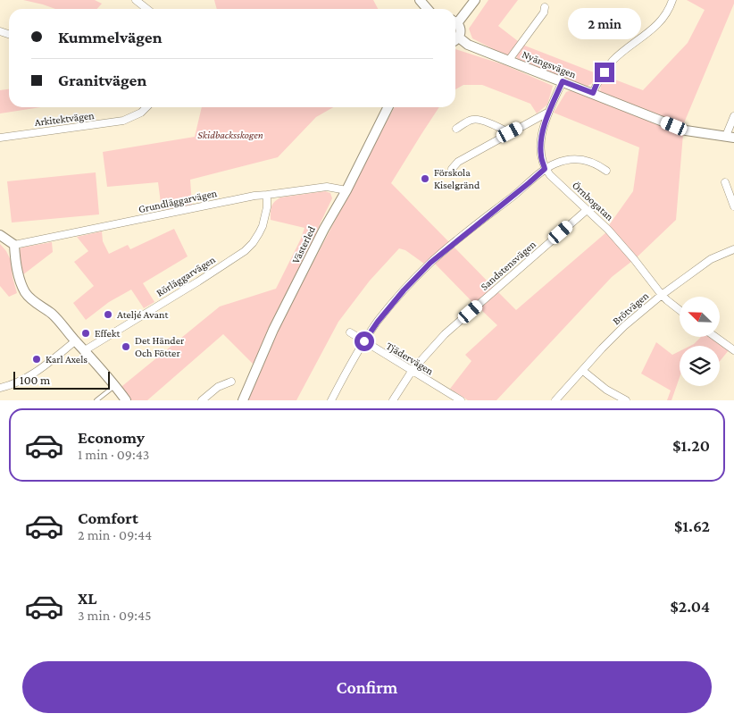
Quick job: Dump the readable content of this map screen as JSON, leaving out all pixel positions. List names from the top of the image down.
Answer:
{
  "streets": {
    "street": [
      "Nyängsvägen",
      "Arkitektvägen",
      "Grundläggarvägen",
      "Örnbogatan",
      "Västerled",
      "Sandstensvägen",
      "Rörläggarvägen",
      "Brötvägen",
      "Tjädervägen"
    ]
  },
  "crossings": [
    ["Grundläggarvägen", "Västerled"],
    ["Grundläggarvägen", "Rörläggarvägen"],
    ["Örnbogatan", "Sandstensvägen"],
    ["Örnbogatan", "Brötvägen"],
    ["Sandstensvägen", "Tjädervägen"]
  ],
  "parks": ["Skidbacksskogen"],
  "places": [
    "Förskola Kiselgränd",
    "Ateljé Avant",
    "Effekt",
    "Det Händer Och Fötter",
    "Karl Axels"
  ],
  "scale_bar": "100 m",
  "north": "top left",
  "page": {
    "bubble": "2 min",
    "banner": ["Kummelvägen", "Granitvägen"],
    "scale": "100 m",
    "list": [
      {
        "name": "Economy",
        "note": "1 min · 09:43",
        "value": "$1.20"
      },
      {
        "name": "Comfort",
        "note": "2 min · 09:44",
        "value": "$1.62"
      },
      {
        "name": "XL",
        "note": "3 min · 09:45",
        "value": "$2.04"
      }
    ],
    "buttons": "Confirm"
  }
}
